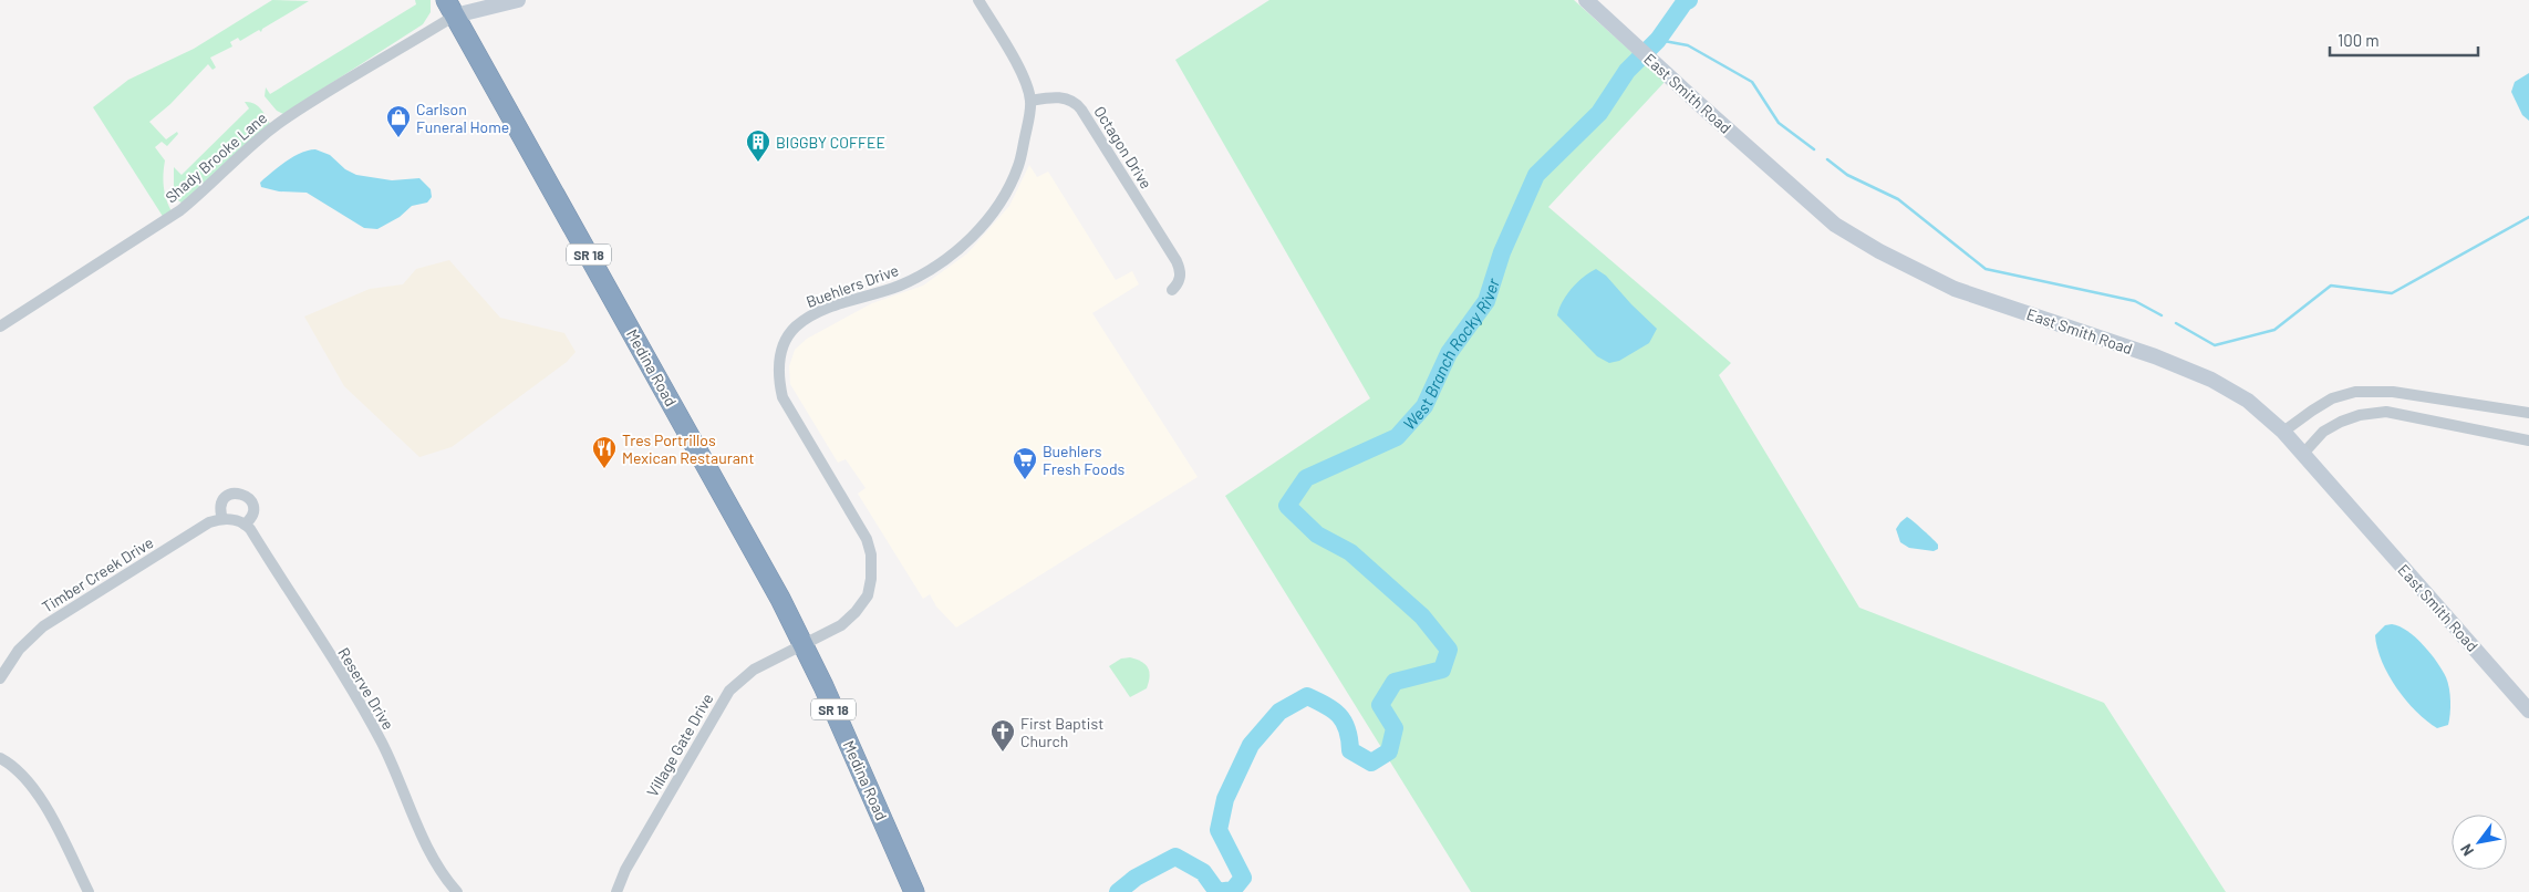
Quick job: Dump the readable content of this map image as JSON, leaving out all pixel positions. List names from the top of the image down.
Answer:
{
  "streets": {
    "highway": ["SR 18", "Medina Road"],
    "street": [
      "East Smith Road",
      "Octagon Drive",
      "Shady Brooke Lane",
      "Buehlers Drive",
      "Timber Creek Drive",
      "Reserve Drive",
      "Village Gate Drive"
    ]
  },
  "crossings": [
    ["Octagon Drive", "Buehlers Drive"],
    ["Shady Brooke Lane", "Medina Road"],
    ["Buehlers Drive", "Medina Road"],
    ["Buehlers Drive", "Village Gate Drive"],
    ["Medina Road", "Village Gate Drive"],
    ["Timber Creek Drive", "Reserve Drive"]
  ],
  "water": ["West Branch Rocky River"],
  "places": {
    "shop": ["Carlson Funeral Home"],
    "building": ["BIGGBY COFFEE"],
    "restaurant": ["Tres Portrillos Mexican Restaurant"],
    "supermarket": ["Buehlers Fresh Foods"],
    "church": ["First Baptist Church"]
  },
  "scale_bar": "100 m",
  "north": "bottom left"
}
